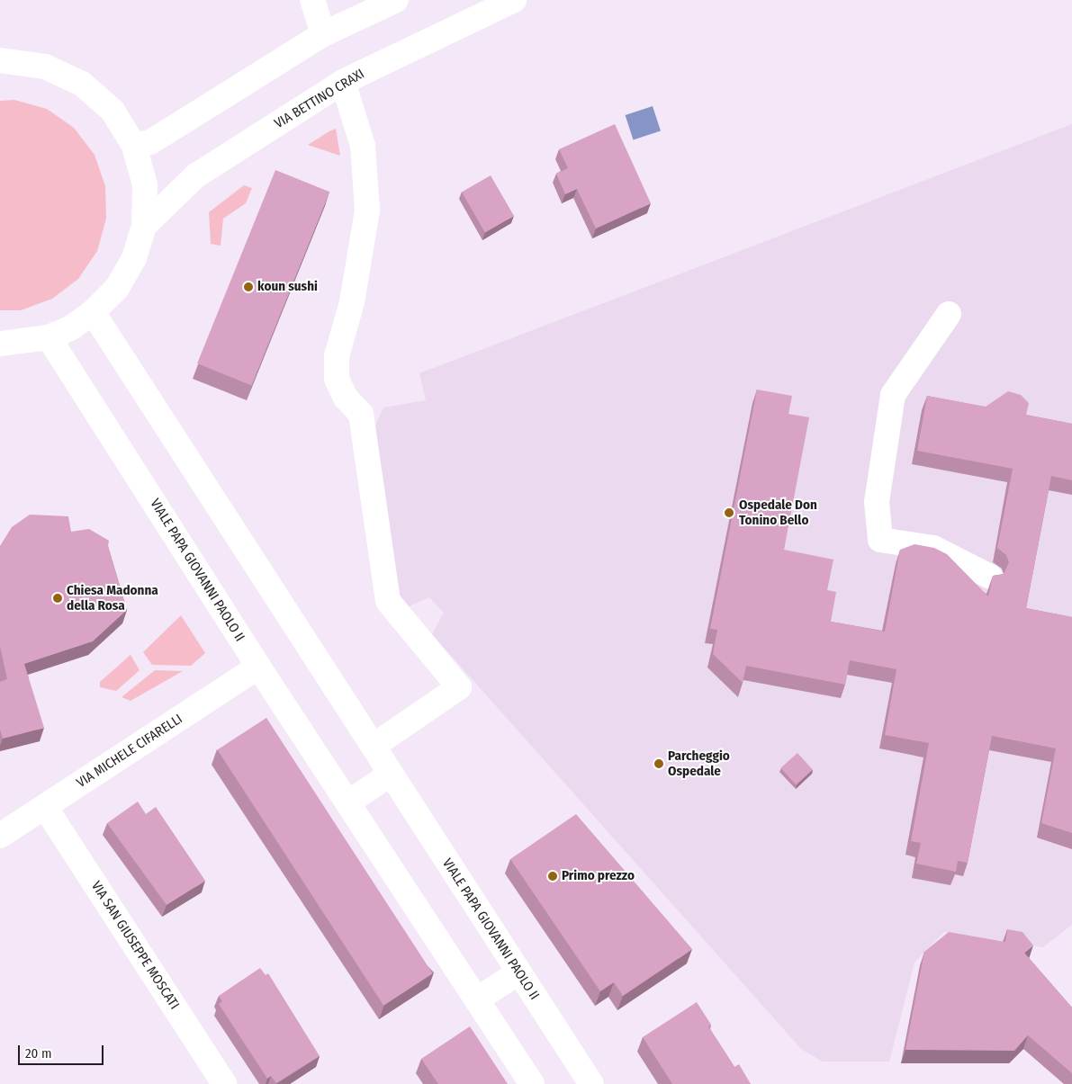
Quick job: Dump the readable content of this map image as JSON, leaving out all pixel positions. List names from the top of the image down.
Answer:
{
  "streets": {
    "street": [
      "VIA BETTINO CRAXI",
      "VIALE PAPA GIOVANNI PAOLO II",
      "VIA MICHELE CIFARELLI",
      "VIA SAN GIUSEPPE MOSCATI"
    ]
  },
  "crossings": [
    ["VIALE PAPA GIOVANNI PAOLO II", "VIA MICHELE CIFARELLI"],
    ["VIA MICHELE CIFARELLI", "VIA SAN GIUSEPPE MOSCATI"]
  ],
  "places": [
    "koun sushi",
    "Ospedale Don Tonino Bello",
    "Chiesa Madonna della Rosa",
    "Parcheggio Ospedale",
    "Primo prezzo"
  ],
  "scale_bar": "20 m"
}
